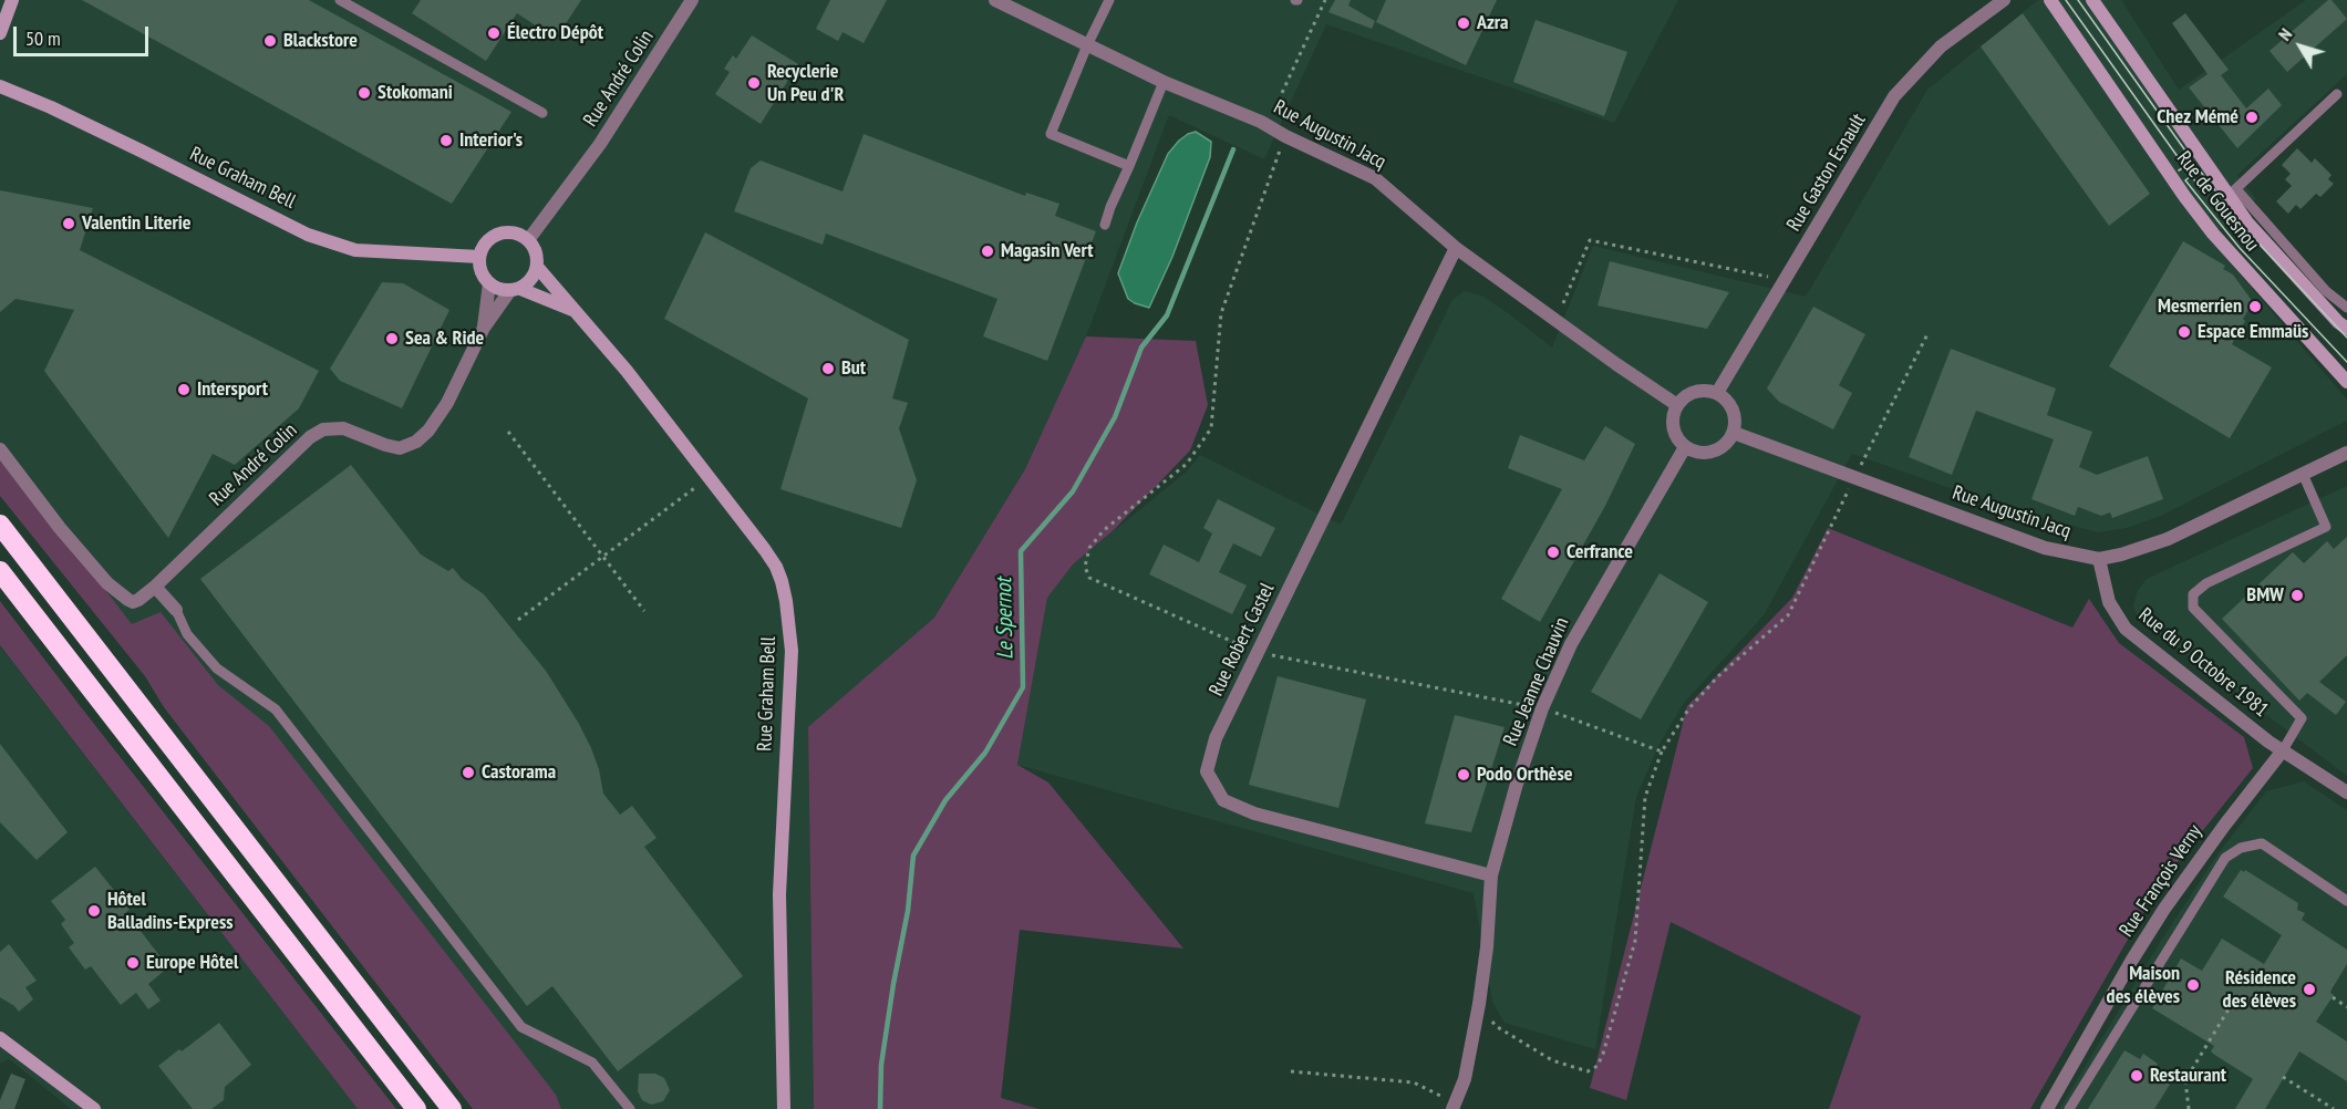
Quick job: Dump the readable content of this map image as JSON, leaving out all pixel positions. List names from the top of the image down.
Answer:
{
  "streets": {
    "street": [
      "Rue André Colin",
      "Rue Augustin Jacq",
      "Rue Gaston Esnault",
      "Rue Graham Bell",
      "Rue de Gouesnou",
      "Rue Robert Castel",
      "Rue du 9 Octobre 1981",
      "Rue Jeanne Chauvin",
      "Rue François Verny"
    ]
  },
  "crossings": [
    ["Rue André Colin", "Rue Graham Bell"],
    ["Rue Augustin Jacq", "Rue Gaston Esnault"],
    ["Rue Augustin Jacq", "Rue Robert Castel"],
    ["Rue Augustin Jacq", "Rue du 9 Octobre 1981"],
    ["Rue Augustin Jacq", "Rue Jeanne Chauvin"],
    ["Rue Gaston Esnault", "Rue Jeanne Chauvin"],
    ["Rue Robert Castel", "Rue Jeanne Chauvin"],
    ["Rue du 9 Octobre 1981", "Rue François Verny"]
  ],
  "water": ["Le Spernot"],
  "places": [
    "Azra",
    "Électro Dépôt",
    "Blackstore",
    "Recyclerie Un Peu d'R",
    "Stokomani",
    "Chez Mémé",
    "Interior's",
    "Valentin Literie",
    "Magasin Vert",
    "Mesmerrien",
    "Espace Emmaüs",
    "Sea & Ride",
    "But",
    "Intersport",
    "Cerfrance",
    "BMW",
    "Castorama",
    "Podo Orthèse",
    "Hôtel Balladins-Express",
    "Europe Hôtel",
    "Maison des élèves",
    "Résidence des élèves",
    "Restaurant"
  ],
  "scale_bar": "50 m",
  "north": "top left"
}
